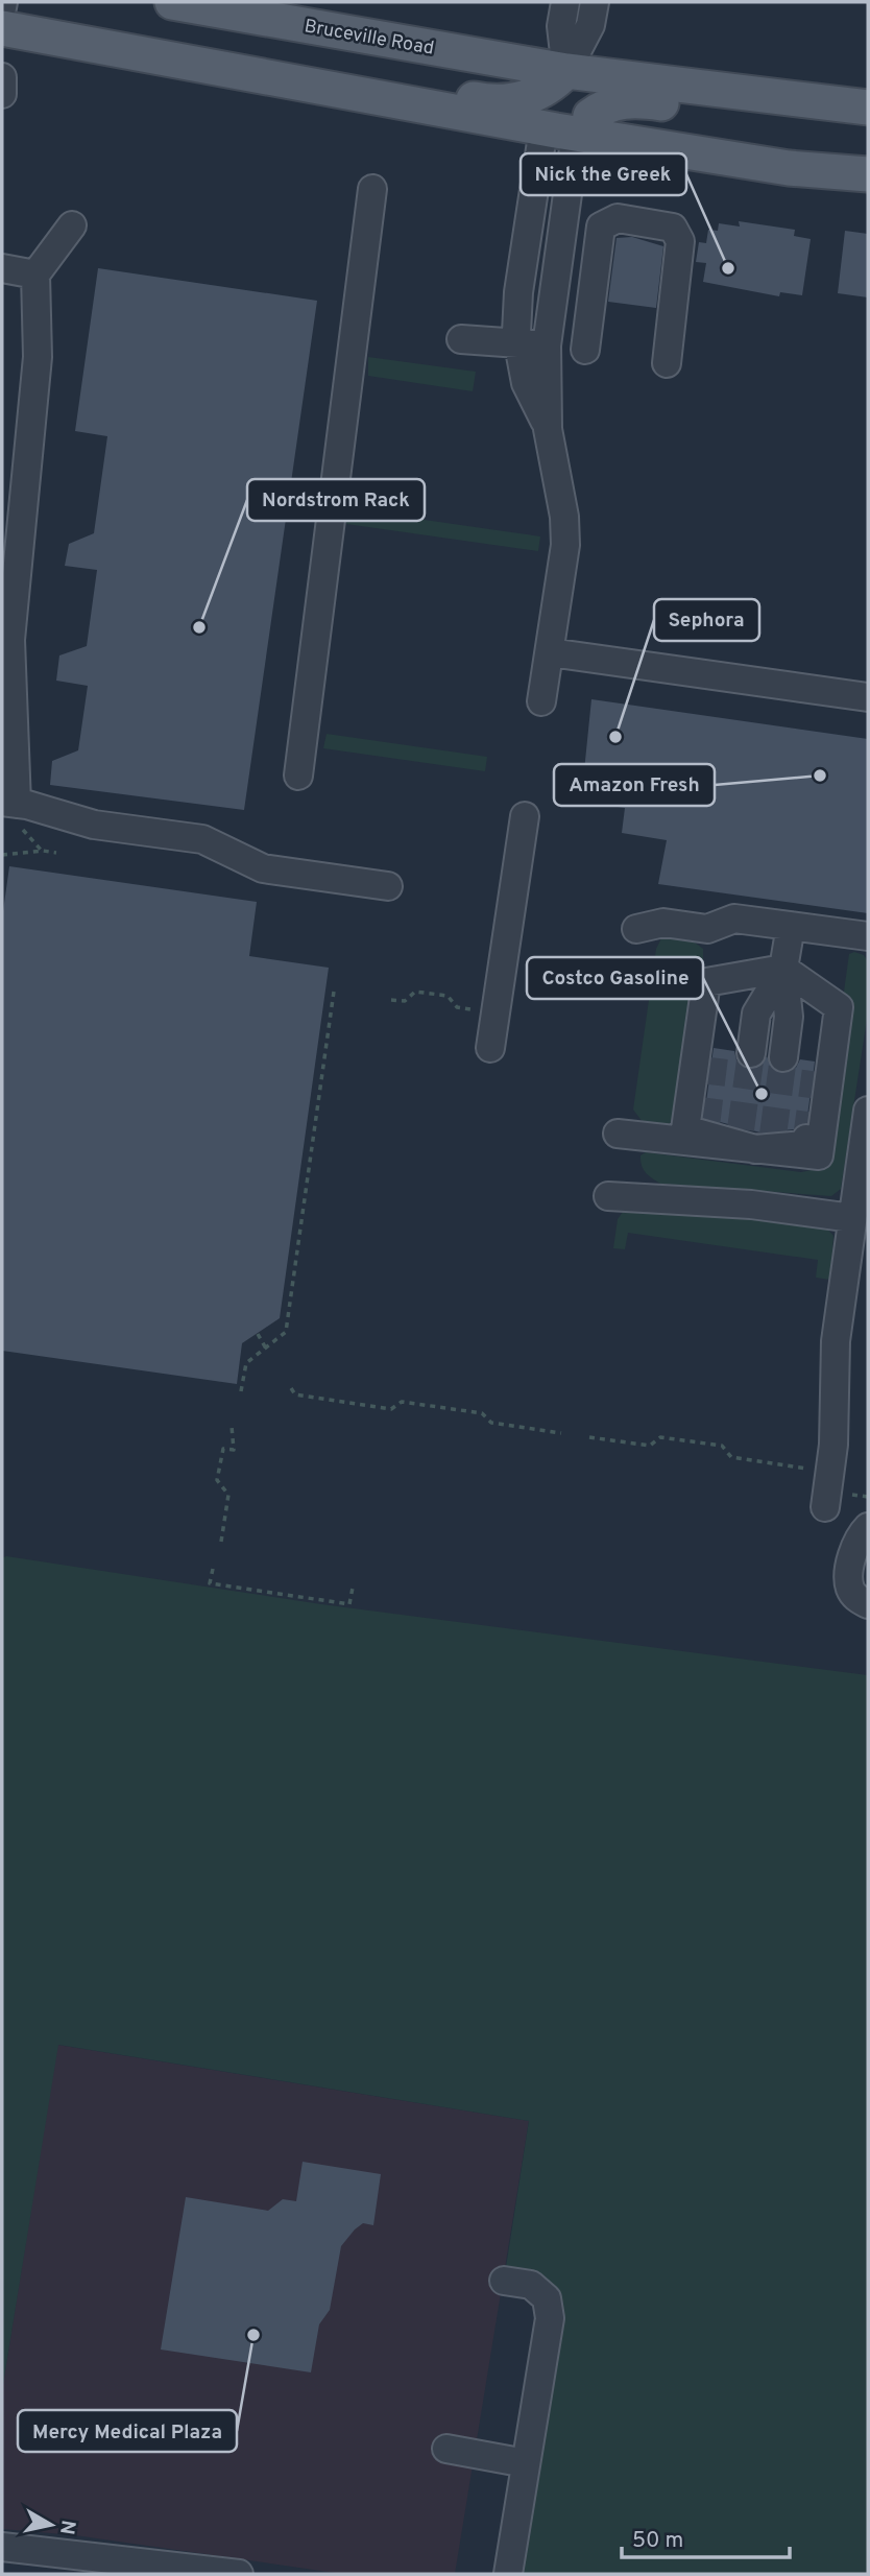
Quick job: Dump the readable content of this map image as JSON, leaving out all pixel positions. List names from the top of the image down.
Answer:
{
  "streets": {
    "main road": ["Bruceville Road"]
  },
  "places": [
    "Nick the Greek",
    "Nordstrom Rack",
    "Sephora",
    "Amazon Fresh",
    "Costco Gasoline",
    "Mercy Medical Plaza"
  ],
  "scale_bar": "50 m",
  "north": "right"
}
